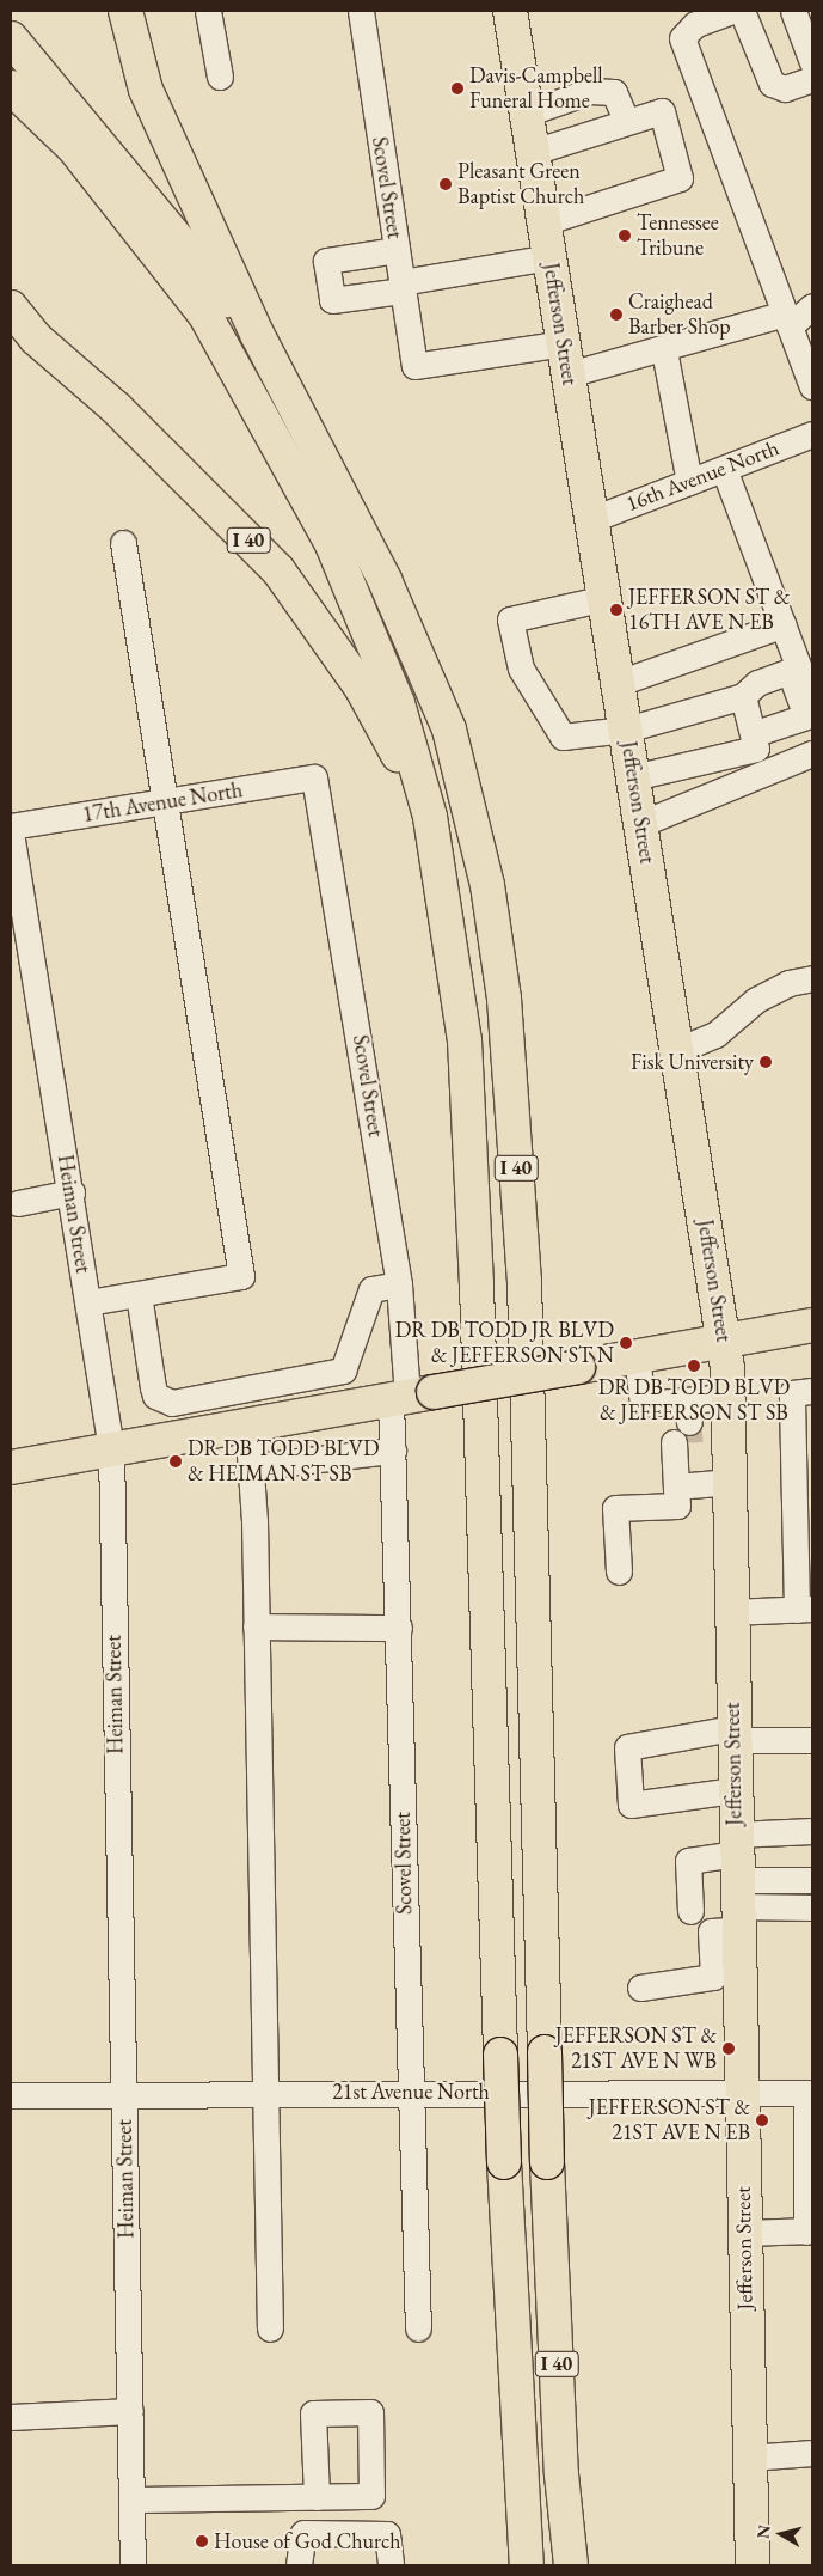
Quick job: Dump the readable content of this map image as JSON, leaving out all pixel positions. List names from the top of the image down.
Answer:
{
  "streets": {
    "main road": ["Jefferson Street", "I 40"],
    "street": [
      "Scovel Street",
      "16th Avenue North",
      "17th Avenue North",
      "Heiman Street",
      "21st Avenue North"
    ]
  },
  "crossings": [
    ["Scovel Street", "Jefferson Street"],
    ["Scovel Street", "17th Avenue North"],
    ["Scovel Street", "21st Avenue North"],
    ["Jefferson Street", "16th Avenue North"],
    ["Jefferson Street", "21st Avenue North"],
    ["Heiman Street", "21st Avenue North"]
  ],
  "places": [
    "Davis-Campbell Funeral Home",
    "Pleasant Green Baptist Church",
    "Tennessee Tribune",
    "Craighead Barber Shop",
    "JEFFERSON ST & 16TH AVE N EB",
    "Fisk University",
    "DR DB TODD JR BLVD & JEFFERSON ST N",
    "DR DB TODD BLVD & JEFFERSON ST SB",
    "DR DB TODD BLVD & HEIMAN ST SB",
    "JEFFERSON ST & 21ST AVE N WB",
    "JEFFERSON ST & 21ST AVE N EB",
    "House of God Church"
  ],
  "north": "left"
}
